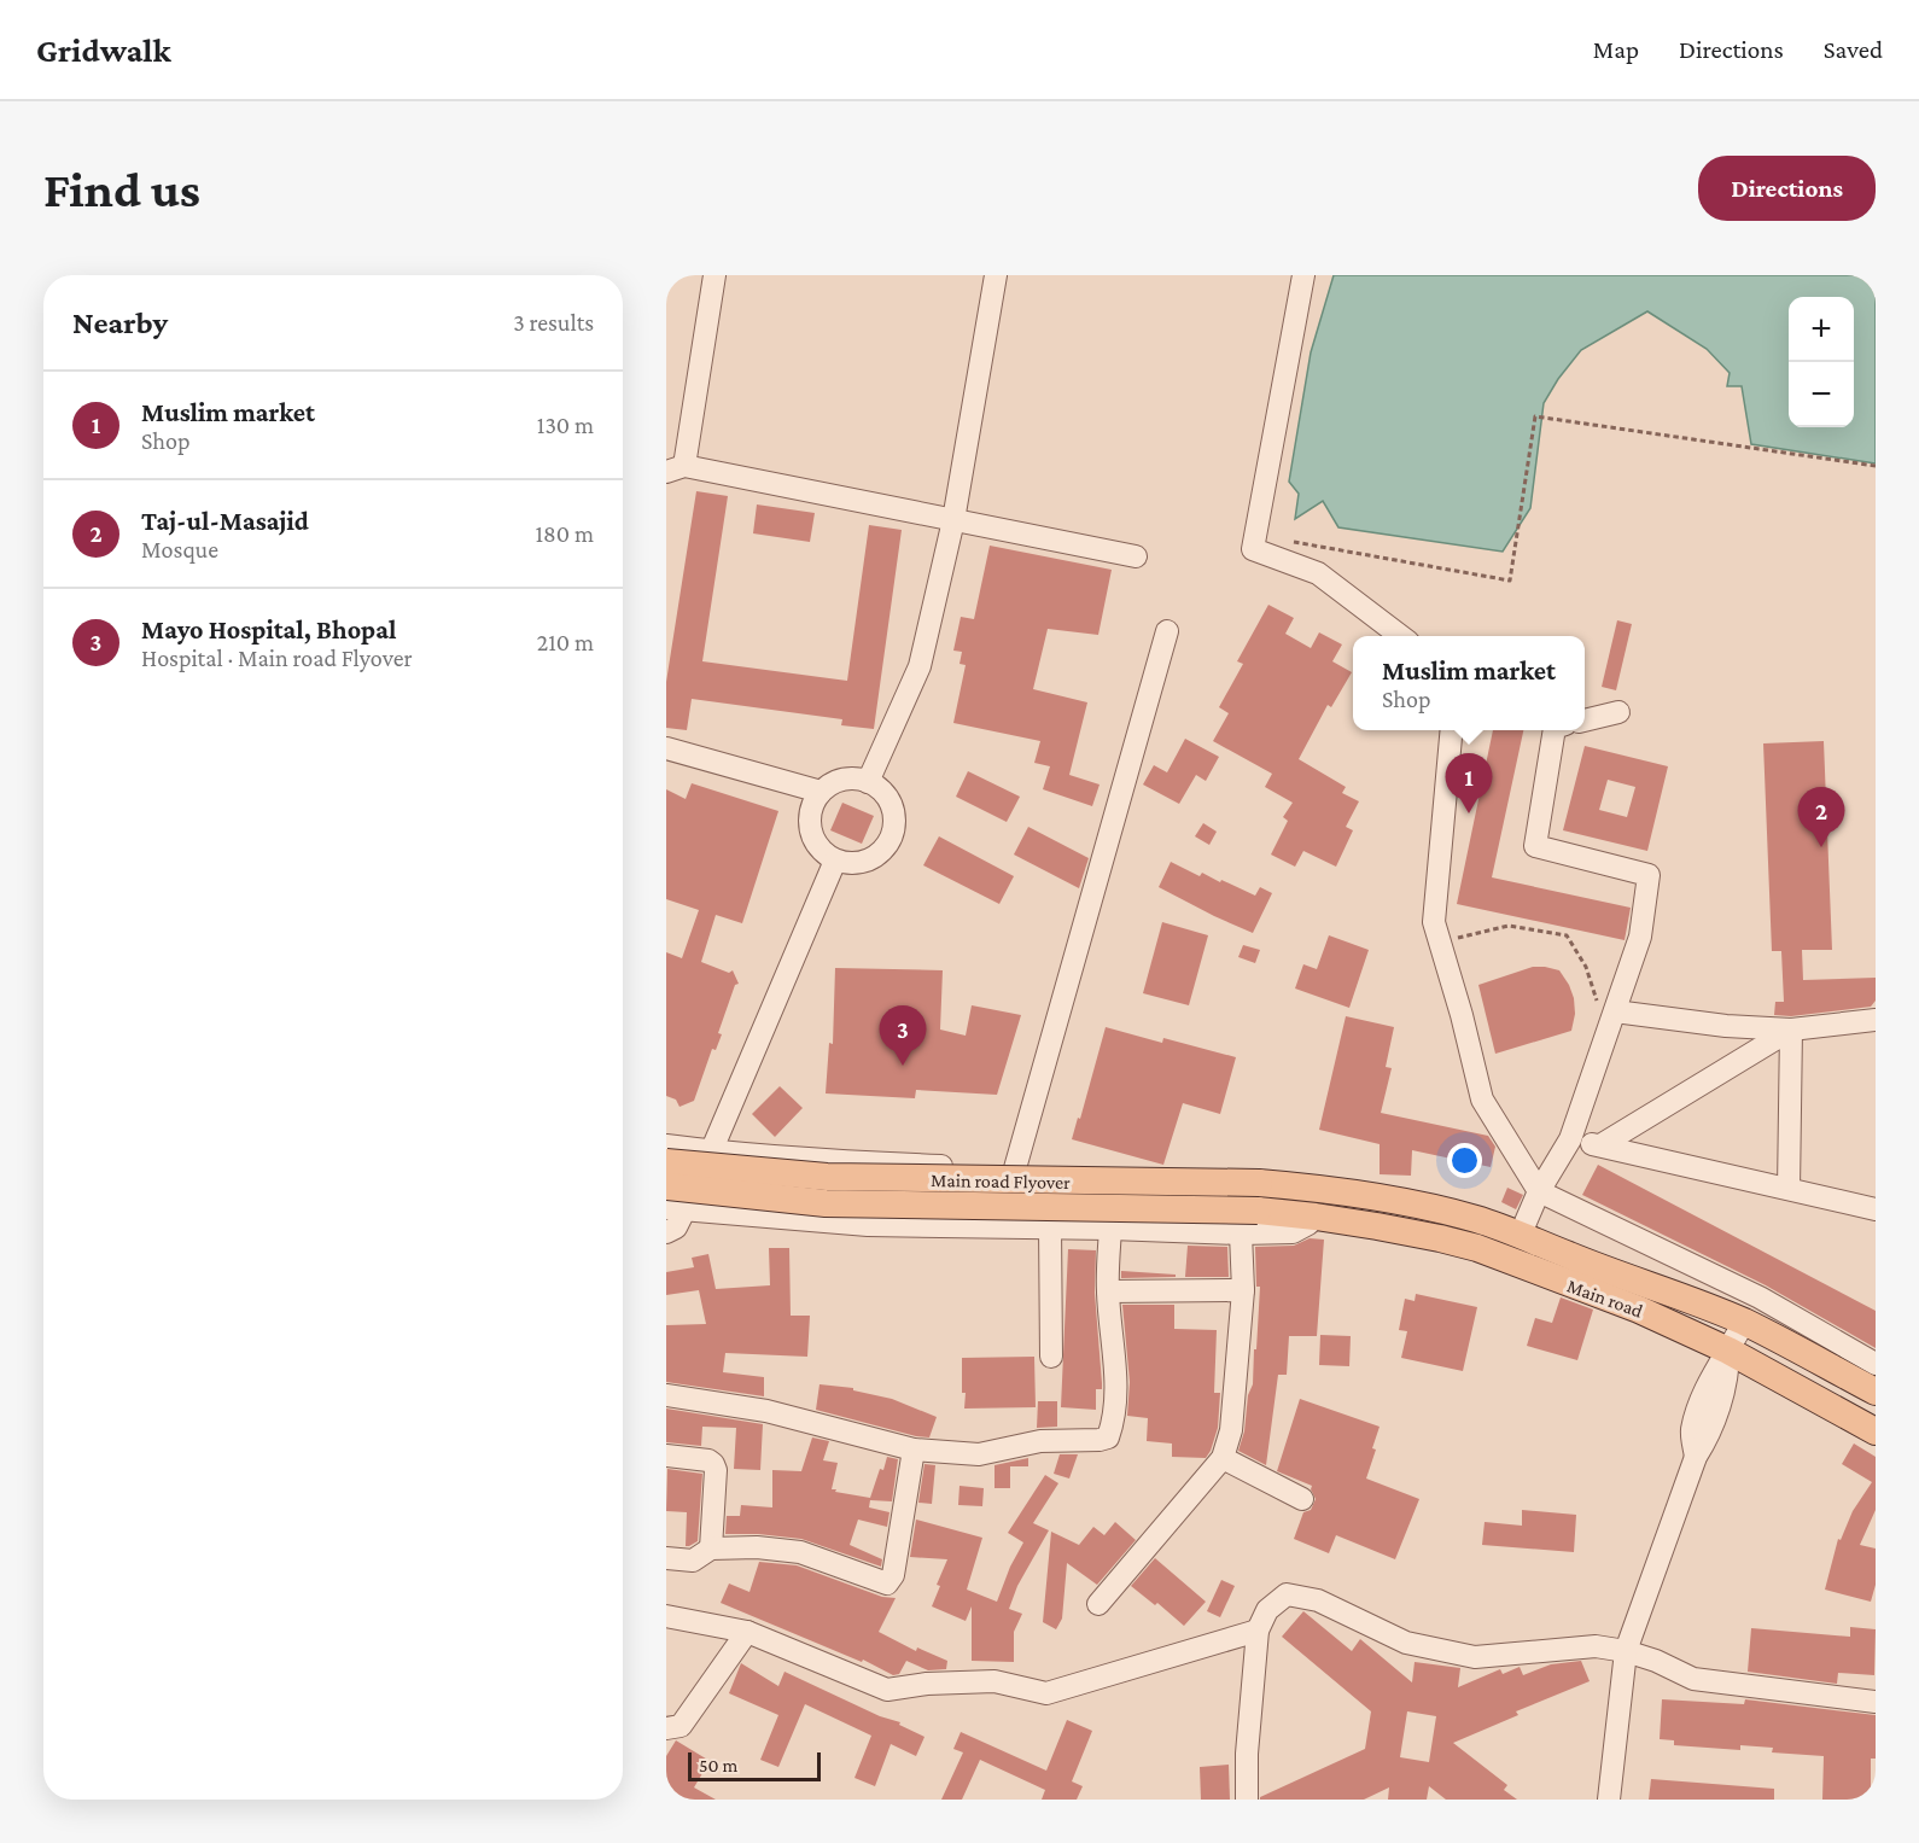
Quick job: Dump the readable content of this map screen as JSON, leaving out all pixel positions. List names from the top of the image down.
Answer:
{
  "streets": {
    "main road": ["Main road Flyover", "Main road"]
  },
  "crossings": [
    ["Main road Flyover", "Main road"]
  ],
  "scale_bar": "50 m",
  "page": {
    "header": "Gridwalk",
    "nav": ["Map", "Directions", "Saved"],
    "buttons": "Directions",
    "title": "Find us",
    "heading": ["Nearby", "3 results"],
    "map_buttons": ["+", "−"],
    "list": [
      {
        "mark": "1",
        "name": "Muslim market",
        "note": "Shop",
        "value": "130 m"
      },
      {
        "mark": "2",
        "name": "Taj-ul-Masajid",
        "note": "Mosque",
        "value": "180 m"
      },
      {
        "mark": "3",
        "name": "Mayo Hospital, Bhopal",
        "note": "Hospital · Main road Flyover",
        "value": "210 m"
      }
    ],
    "popup": ["Muslim market", "Shop"],
    "pins": ["1", "2", "3"],
    "scale": "50 m"
  }
}
